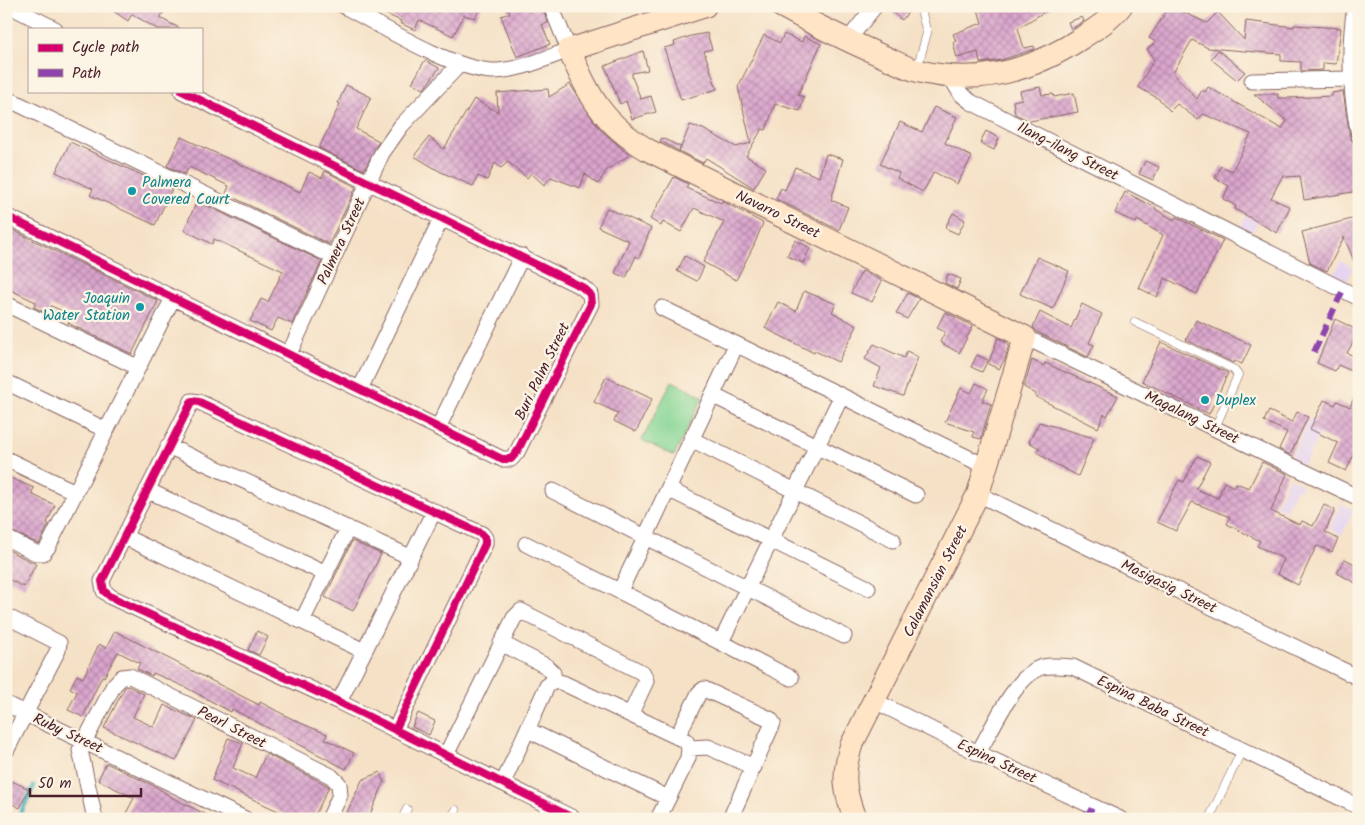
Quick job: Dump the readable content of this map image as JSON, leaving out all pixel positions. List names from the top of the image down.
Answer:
{
  "streets": {
    "street": [
      "Ilang-ilang Street",
      "Navarro Street",
      "Palmera Street",
      "Buri Palm Street",
      "Magalang Street",
      "Calamansian Street",
      "Masigasig Street",
      "Espina Baba Street",
      "Pearl Street",
      "Ruby Street",
      "Espina Street"
    ]
  },
  "crossings": [
    ["Navarro Street", "Magalang Street"],
    ["Navarro Street", "Calamansian Street"],
    ["Magalang Street", "Calamansian Street"],
    ["Calamansian Street", "Masigasig Street"],
    ["Calamansian Street", "Espina Street"],
    ["Espina Baba Street", "Espina Street"],
    ["Pearl Street", "Ruby Street"]
  ],
  "places": ["Palmera Covered Court", "Joaquin Water Station", "Duplex"],
  "legend": ["Cycle path", "Path"],
  "scale_bar": "50 m"
}
